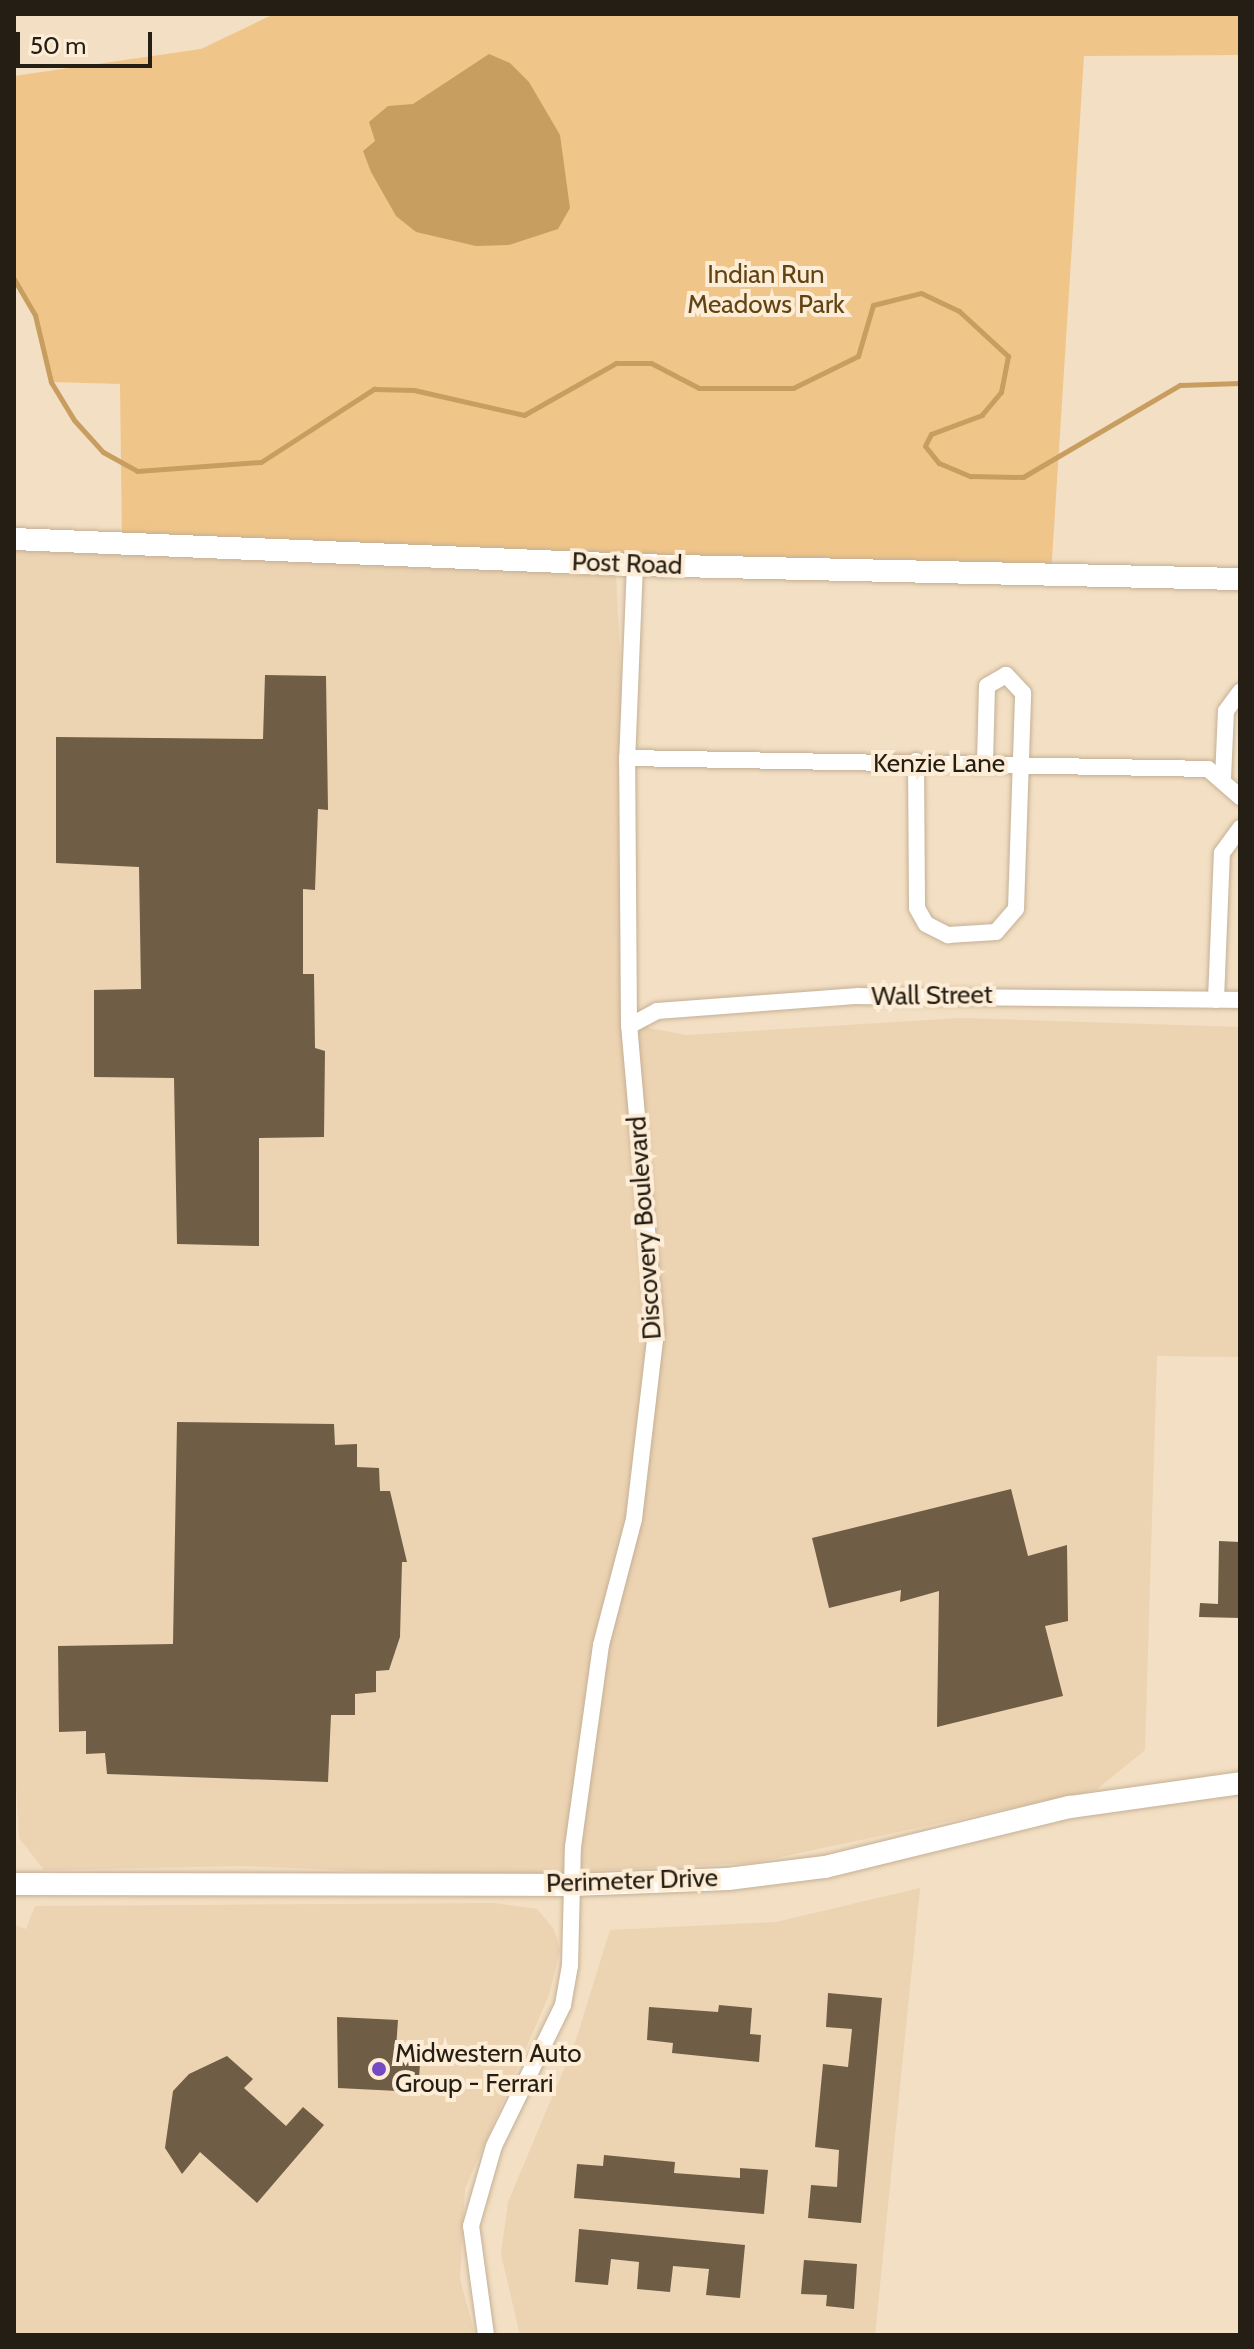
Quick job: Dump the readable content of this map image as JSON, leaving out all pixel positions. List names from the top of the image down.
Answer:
{
  "streets": {
    "main road": ["Post Road", "Perimeter Drive"],
    "street": ["Kenzie Lane", "Wall Street", "Discovery Boulevard"]
  },
  "crossings": [
    ["Post Road", "Discovery Boulevard"],
    ["Kenzie Lane", "Discovery Boulevard"],
    ["Wall Street", "Discovery Boulevard"],
    ["Discovery Boulevard", "Perimeter Drive"]
  ],
  "parks": ["Indian Run Meadows Park"],
  "places": ["Midwestern Auto Group - Ferrari"],
  "scale_bar": "50 m"
}
